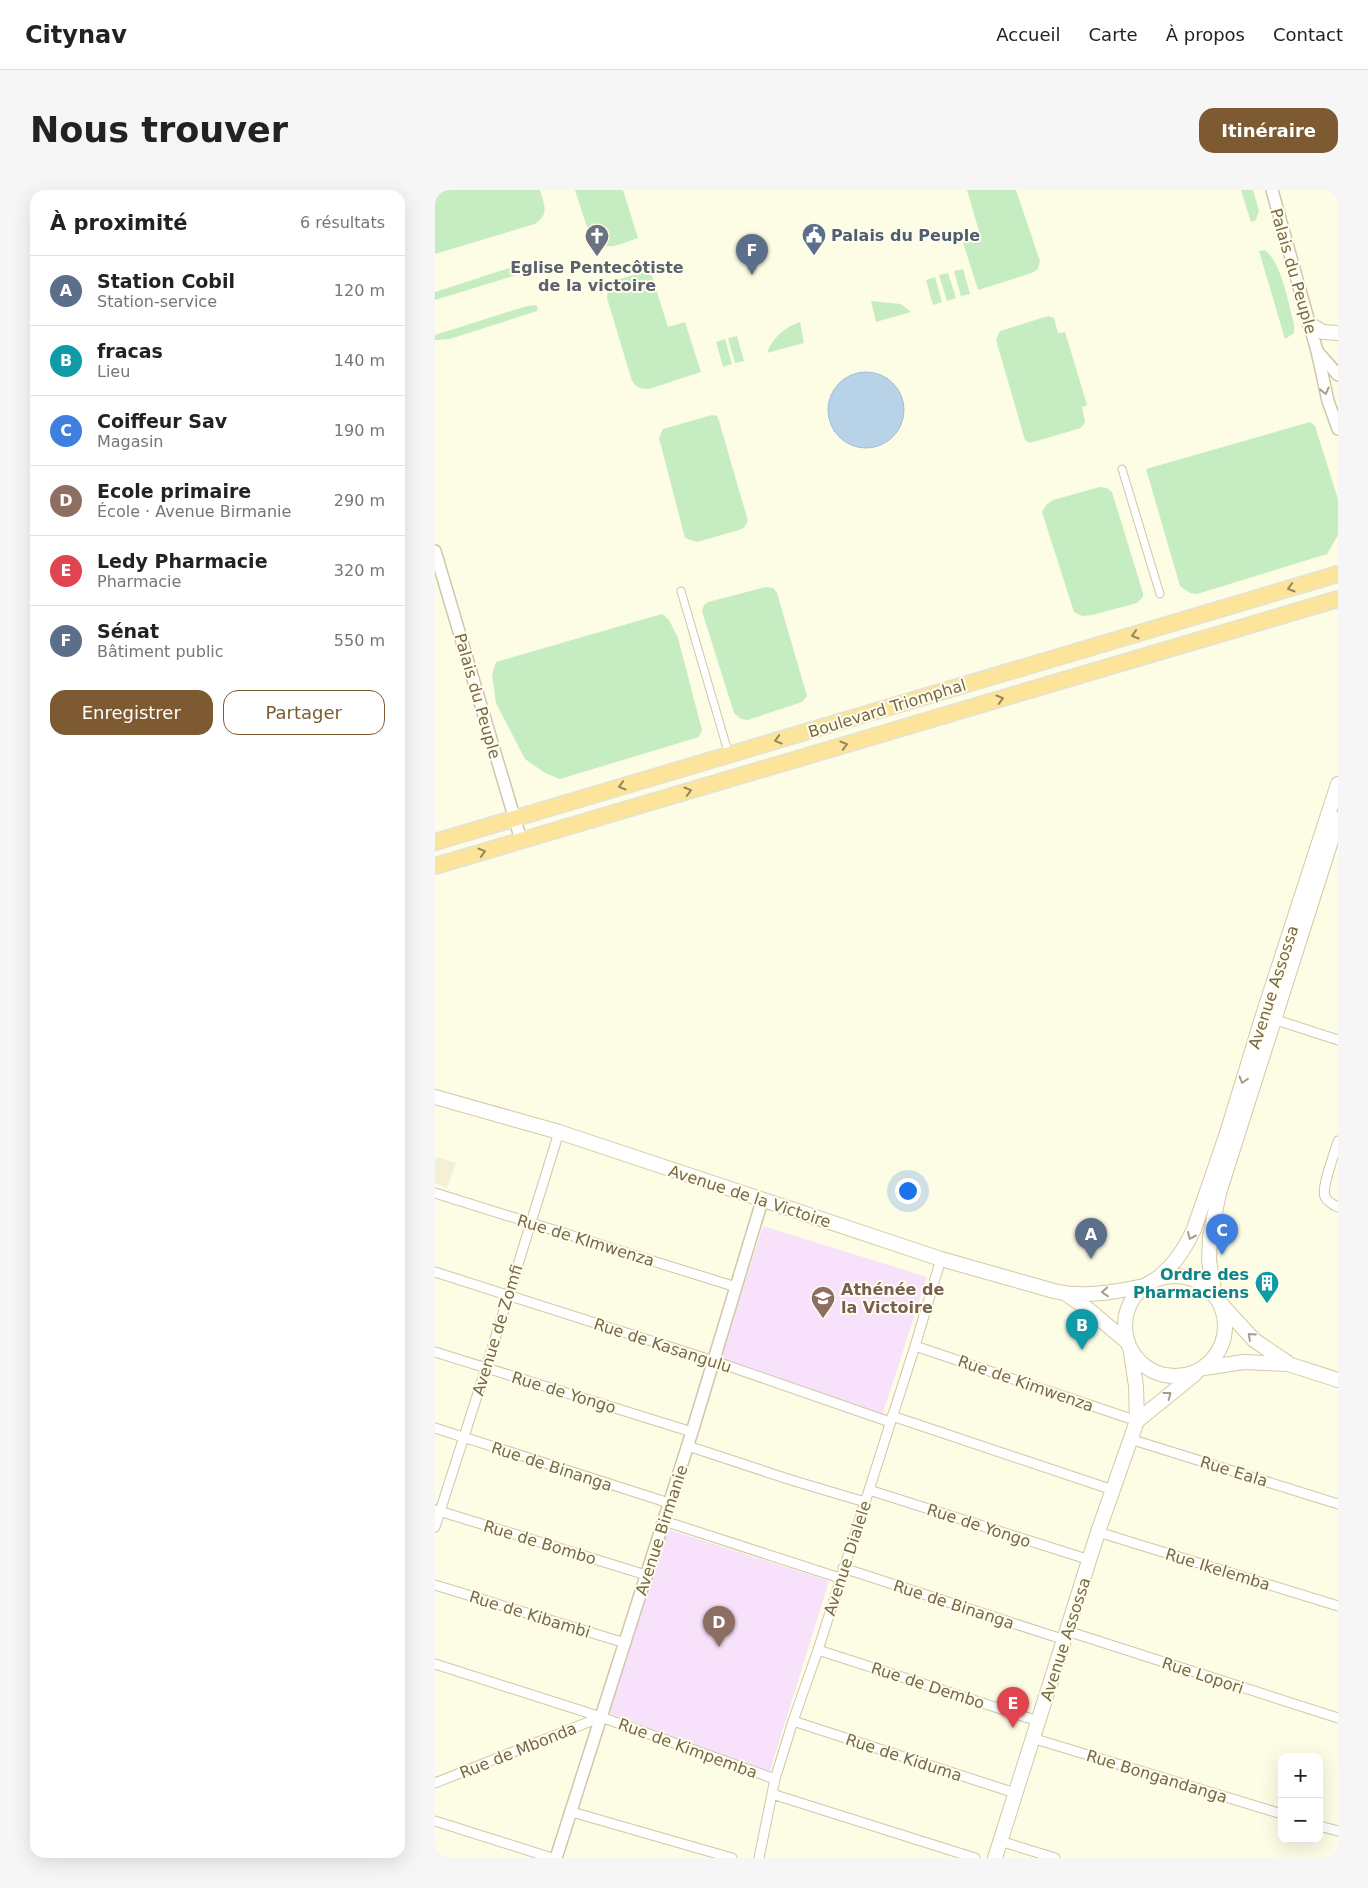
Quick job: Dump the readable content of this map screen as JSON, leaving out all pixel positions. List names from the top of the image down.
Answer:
{
  "streets": {
    "highway": ["Boulevard Triomphal"],
    "main road": ["Avenue Assossa", "Avenue de la Victoire"],
    "street": [
      "Palais du Peuple",
      "Rue de KImwenza",
      "Avenue de Zomfi",
      "Rue de Kasangulu",
      "Rue de Kimwenza",
      "Rue de Yongo",
      "Rue de Binanga",
      "Rue Eala",
      "Avenue Birmanie",
      "Rue de Bombo",
      "Avenue Dialele",
      "Rue Ikelemba",
      "Rue de Kibambi",
      "Rue Lopori",
      "Rue de Dembo",
      "Rue de Kimpemba",
      "Rue de Mbonda",
      "Rue de Kiduma",
      "Rue Bongandanga"
    ]
  },
  "crossings": [
    ["Palais du Peuple", "Boulevard Triomphal"],
    ["Avenue Assossa", "Rue de Kasangulu"],
    ["Avenue Assossa", "Rue de Kimwenza"],
    ["Avenue Assossa", "Rue de Yongo"],
    ["Avenue Assossa", "Rue de Binanga"],
    ["Avenue Assossa", "Rue Eala"],
    ["Avenue Assossa", "Rue Ikelemba"],
    ["Avenue Assossa", "Rue Lopori"],
    ["Avenue Assossa", "Rue de Dembo"],
    ["Avenue Assossa", "Rue de Kiduma"],
    ["Avenue Assossa", "Rue Bongandanga"],
    ["Avenue de la Victoire", "Avenue de Zomfi"],
    ["Avenue de la Victoire", "Avenue Birmanie"],
    ["Avenue de la Victoire", "Avenue Dialele"],
    ["Rue de KImwenza", "Avenue de Zomfi"],
    ["Rue de KImwenza", "Avenue Birmanie"],
    ["Avenue de Zomfi", "Rue de Kasangulu"],
    ["Avenue de Zomfi", "Rue de Yongo"],
    ["Avenue de Zomfi", "Rue de Binanga"],
    ["Avenue de Zomfi", "Rue de Bombo"],
    ["Rue de Kasangulu", "Avenue Birmanie"],
    ["Rue de Kasangulu", "Avenue Dialele"],
    ["Rue de Kimwenza", "Avenue Dialele"],
    ["Rue de Yongo", "Avenue Birmanie"],
    ["Rue de Yongo", "Avenue Dialele"],
    ["Rue de Binanga", "Avenue Birmanie"],
    ["Rue de Binanga", "Avenue Dialele"],
    ["Rue de Binanga", "Rue Lopori"],
    ["Avenue Birmanie", "Rue de Bombo"],
    ["Avenue Birmanie", "Rue de Kibambi"],
    ["Avenue Birmanie", "Rue de Kimpemba"],
    ["Avenue Birmanie", "Rue de Mbonda"],
    ["Avenue Dialele", "Rue de Dembo"],
    ["Avenue Dialele", "Rue de Kimpemba"],
    ["Avenue Dialele", "Rue de Kiduma"],
    ["Rue de Kimpemba", "Rue de Mbonda"]
  ],
  "places": {
    "public building": ["Palais du Peuple"],
    "church": ["Eglise Pentecôtiste de la victoire"],
    "building": ["Ordre des Pharmaciens"],
    "school or university": ["Athénée de la Victoire"]
  },
  "page": {
    "header": "Citynav",
    "nav": [
      "Accueil",
      "Carte",
      "À propos",
      "Contact"
    ],
    "buttons": [
      "Itinéraire",
      ["Enregistrer", "Partager"]
    ],
    "title": "Nous trouver",
    "heading": ["À proximité", "6 résultats"],
    "pins": [
      "F",
      "C",
      "A",
      "B",
      "D",
      "E"
    ],
    "list": [
      {
        "mark": "A",
        "name": "Station Cobil",
        "note": "Station-service",
        "value": "120 m"
      },
      {
        "mark": "B",
        "name": "fracas",
        "note": "Lieu",
        "value": "140 m"
      },
      {
        "mark": "C",
        "name": "Coiffeur Sav",
        "note": "Magasin",
        "value": "190 m"
      },
      {
        "mark": "D",
        "name": "Ecole primaire",
        "note": "École · Avenue Birmanie",
        "value": "290 m"
      },
      {
        "mark": "E",
        "name": "Ledy Pharmacie",
        "note": "Pharmacie",
        "value": "320 m"
      },
      {
        "mark": "F",
        "name": "Sénat",
        "note": "Bâtiment public",
        "value": "550 m"
      }
    ],
    "map_buttons": ["+", "−"]
  }
}
